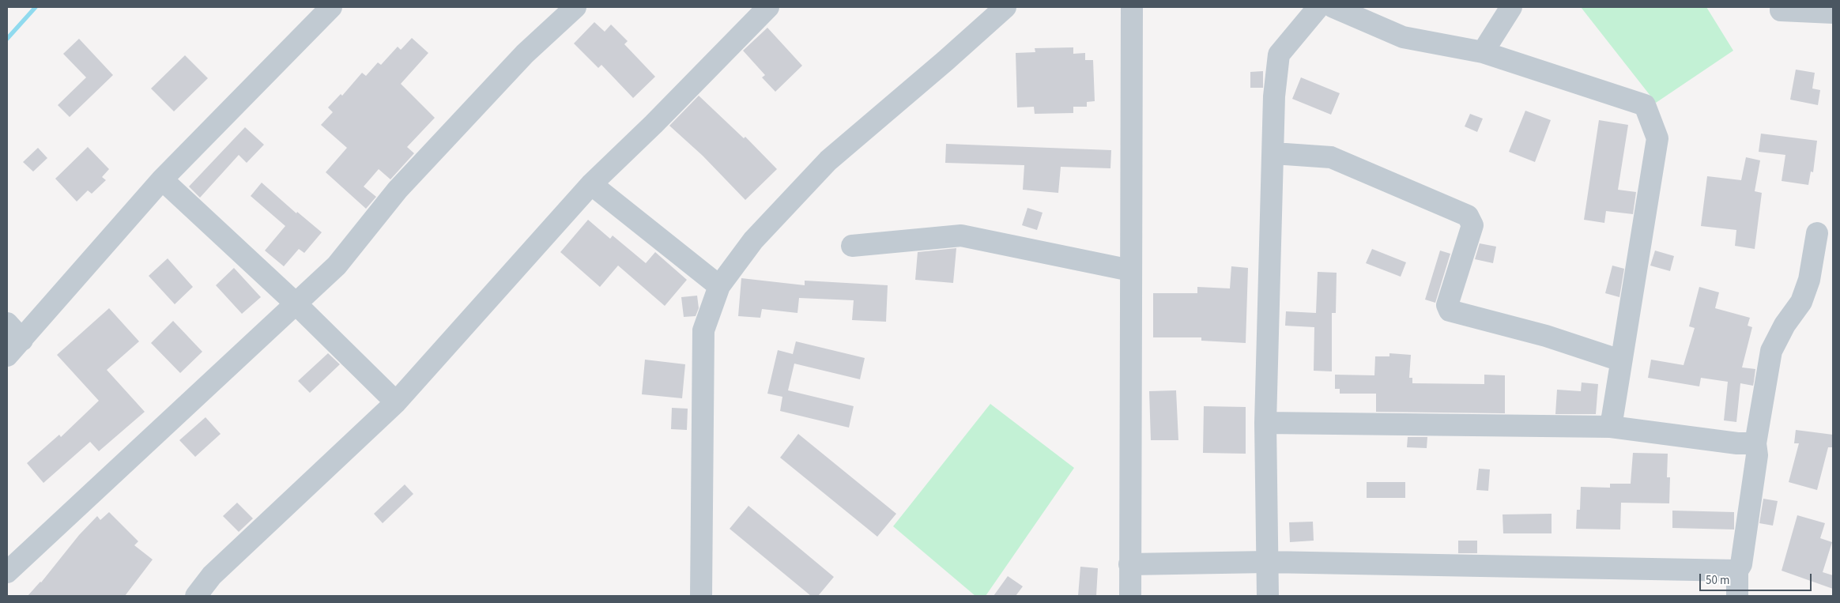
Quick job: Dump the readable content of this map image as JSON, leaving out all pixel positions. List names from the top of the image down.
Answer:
{
  "scale_bar": "50 m"
}
